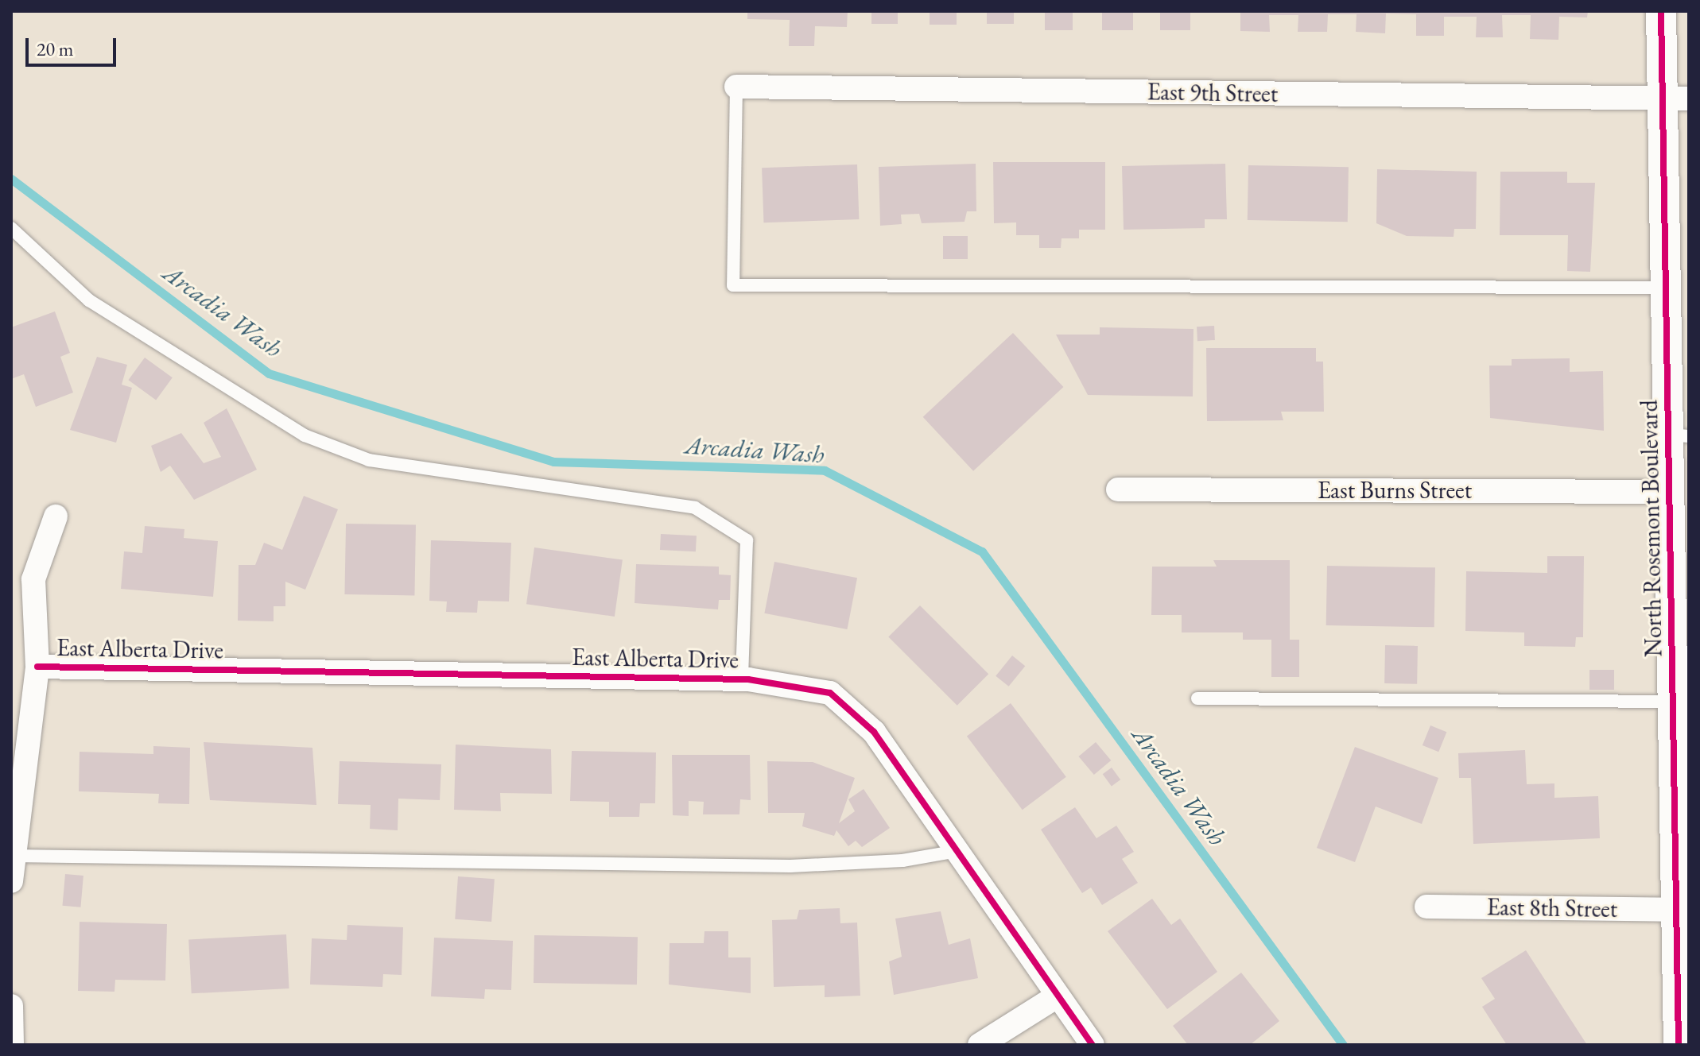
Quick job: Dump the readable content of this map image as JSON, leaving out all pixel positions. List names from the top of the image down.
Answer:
{
  "streets": {
    "street": [
      "East 9th Street",
      "East Burns Street",
      "North Rosemont Boulevard",
      "East Alberta Drive",
      "East 8th Street"
    ]
  },
  "crossings": [
    ["East 9th Street", "North Rosemont Boulevard"],
    ["East Burns Street", "North Rosemont Boulevard"],
    ["North Rosemont Boulevard", "East 8th Street"]
  ],
  "water": ["Arcadia Wash"],
  "scale_bar": "20 m"
}
